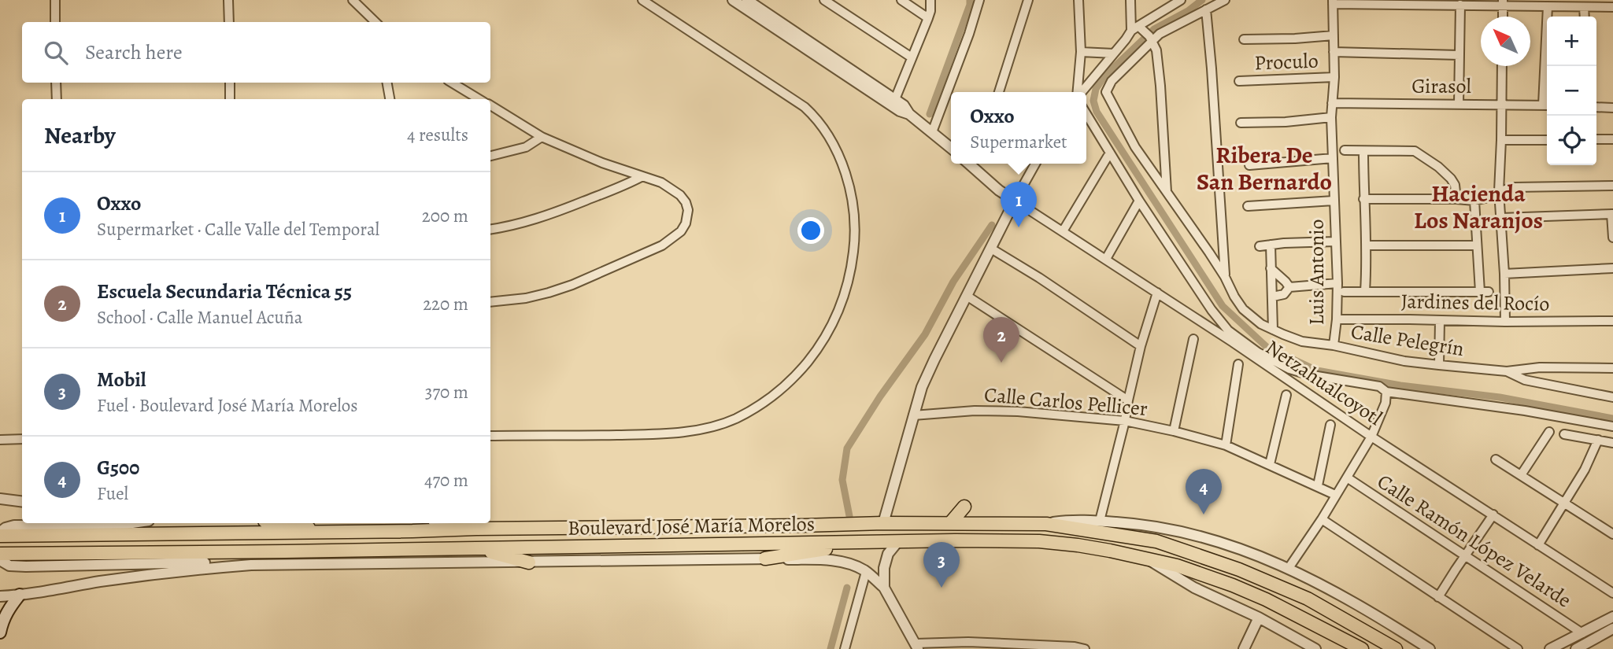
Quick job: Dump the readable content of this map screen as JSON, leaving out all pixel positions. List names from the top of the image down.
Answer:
{
  "streets": {
    "main road": ["Boulevard José María Morelos"],
    "street": [
      "Proculo",
      "Girasol",
      "Luis Antonio",
      "Jardines del Rocío",
      "Calle Pelegrín",
      "Netzahualcoyotl",
      "Calle Carlos Pellicer",
      "Calle Ramón López Velarde"
    ]
  },
  "crossings": [
    ["Proculo", "Luis Antonio"],
    ["Girasol", "Luis Antonio"],
    ["Luis Antonio", "Jardines del Rocío"],
    ["Luis Antonio", "Calle Pelegrín"]
  ],
  "districts": ["Ribera De San Bernardo", "Hacienda Los Naranjos"],
  "north": "top left",
  "page": {
    "map_buttons": ["+", "−"],
    "search": "Search here",
    "popup": ["Oxxo", "Supermarket"],
    "heading": ["Nearby", "4 results"],
    "list": [
      {
        "mark": "1",
        "name": "Oxxo",
        "note": "Supermarket · Calle Valle del Temporal",
        "value": "200 m"
      },
      {
        "mark": "2",
        "name": "Escuela Secundaria Técnica 55",
        "note": "School · Calle Manuel Acuña",
        "value": "220 m"
      },
      {
        "mark": "3",
        "name": "Mobil",
        "note": "Fuel · Boulevard José María Morelos",
        "value": "370 m"
      },
      {
        "mark": "4",
        "name": "G500",
        "note": "Fuel",
        "value": "470 m"
      }
    ],
    "pins": [
      "1",
      "2",
      "4",
      "3"
    ]
  }
}
